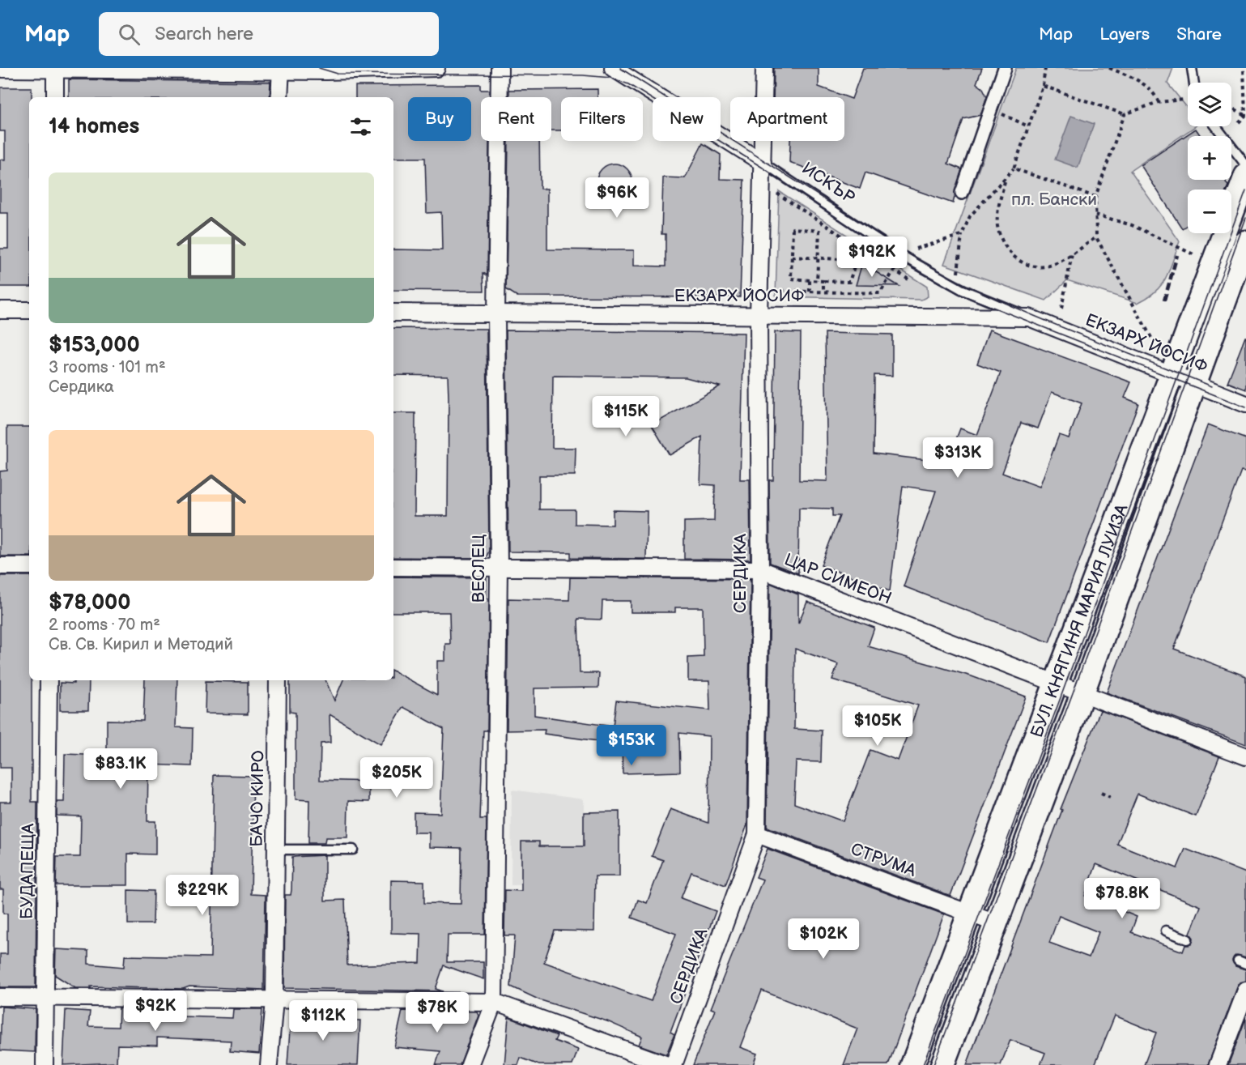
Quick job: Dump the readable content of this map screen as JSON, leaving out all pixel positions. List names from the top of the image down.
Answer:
{
  "streets": {
    "main road": ["БУЛ. КНЯГИНЯ МАРИЯ ЛУИЗА"],
    "street": [
      "ИСКЪР",
      "ЕКЗАРХ ЙОСИФ",
      "ВЕСЛЕЦ",
      "СЕРДИКА",
      "ЦАР СИМЕОН",
      "БАЧО КИРО",
      "СТРУМА",
      "БУДАПЕЩА"
    ]
  },
  "crossings": [
    ["ИСКЪР", "ЕКЗАРХ ЙОСИФ"],
    ["ИСКЪР", "СЕРДИКА"],
    ["ЕКЗАРХ ЙОСИФ", "ВЕСЛЕЦ"],
    ["ЕКЗАРХ ЙОСИФ", "СЕРДИКА"],
    ["ЕКЗАРХ ЙОСИФ", "БУЛ. КНЯГИНЯ МАРИЯ ЛУИЗА"],
    ["ВЕСЛЕЦ", "ЦАР СИМЕОН"],
    ["СЕРДИКА", "ЦАР СИМЕОН"],
    ["СЕРДИКА", "СТРУМА"],
    ["ЦАР СИМЕОН", "БУЛ. КНЯГИНЯ МАРИЯ ЛУИЗА"],
    ["БУЛ. КНЯГИНЯ МАРИЯ ЛУИЗА", "СТРУМА"]
  ],
  "parks": ["пл. Бански"],
  "page": {
    "header": "Map",
    "search": "Search here",
    "nav": ["Map", "Layers", "Share"],
    "map_buttons": ["+", "−"],
    "chip": [
      "Buy",
      "Rent",
      "Filters",
      "New",
      "Apartment"
    ],
    "heading": "14 homes",
    "list": [
      {
        "name": "$153,000",
        "note": "3 rooms · 101 m² · Сердика"
      },
      {
        "name": "$78,000",
        "note": "2 rooms · 70 m² · Св. Св. Кирил и Методий"
      }
    ],
    "price": [
      "$96K",
      "$192K",
      "$115K",
      "$313K",
      "$105K",
      "$153K",
      "$83.1K",
      "$205K",
      "$229K",
      "$78.8K",
      "$102K",
      "$92K",
      "$78K",
      "$112K"
    ]
  }
}
